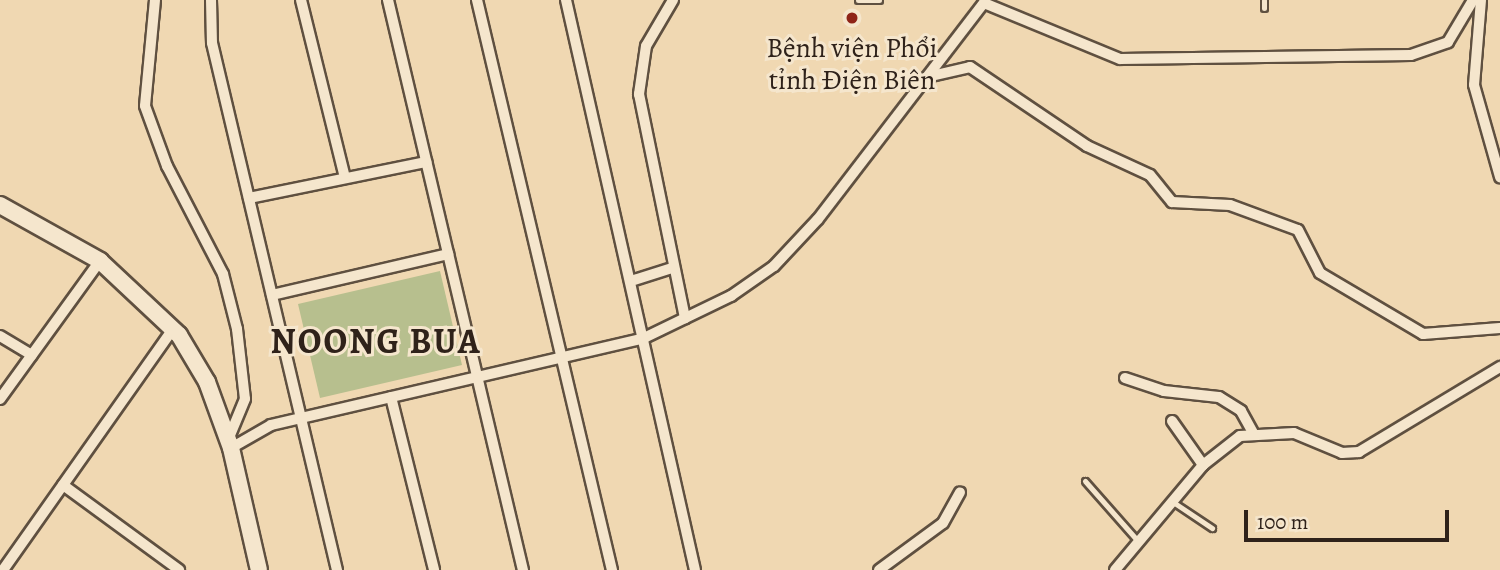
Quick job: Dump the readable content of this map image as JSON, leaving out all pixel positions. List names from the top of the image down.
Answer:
{
  "districts": ["NOONG BUA"],
  "places": ["Bệnh viện Phổi tỉnh Điện Biên"],
  "scale_bar": "100 m"
}
